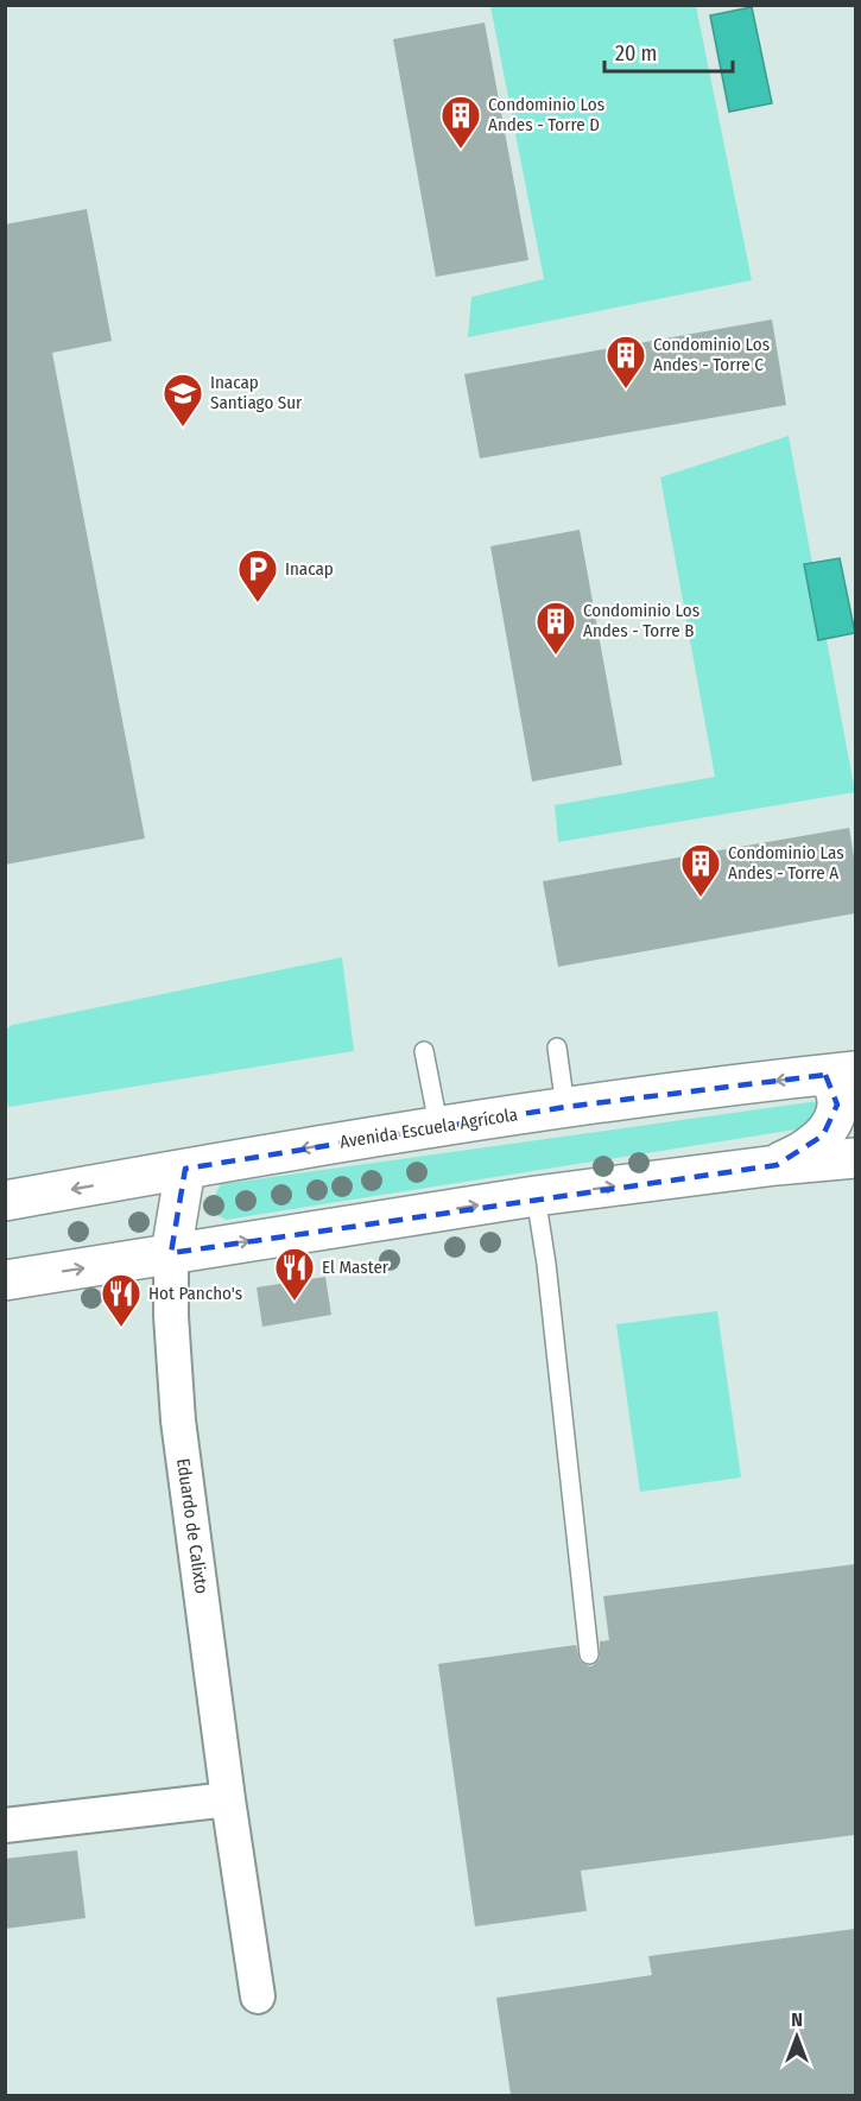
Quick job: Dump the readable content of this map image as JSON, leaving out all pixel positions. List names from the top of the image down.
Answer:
{
  "streets": {
    "main road": ["Avenida Escuela Agrícola"],
    "street": ["Eduardo de Calixto"]
  },
  "places": {
    "building": [
      "Condominio Los Andes - Torre D",
      "Condominio Los Andes - Torre C",
      "Condominio Los Andes - Torre B",
      "Condominio Las Andes - Torre A"
    ],
    "school or university": ["Inacap Santiago Sur"],
    "parking": ["Inacap"],
    "restaurant": ["El Master", "Hot Pancho's"]
  },
  "scale_bar": "20 m",
  "north": "top"
}
